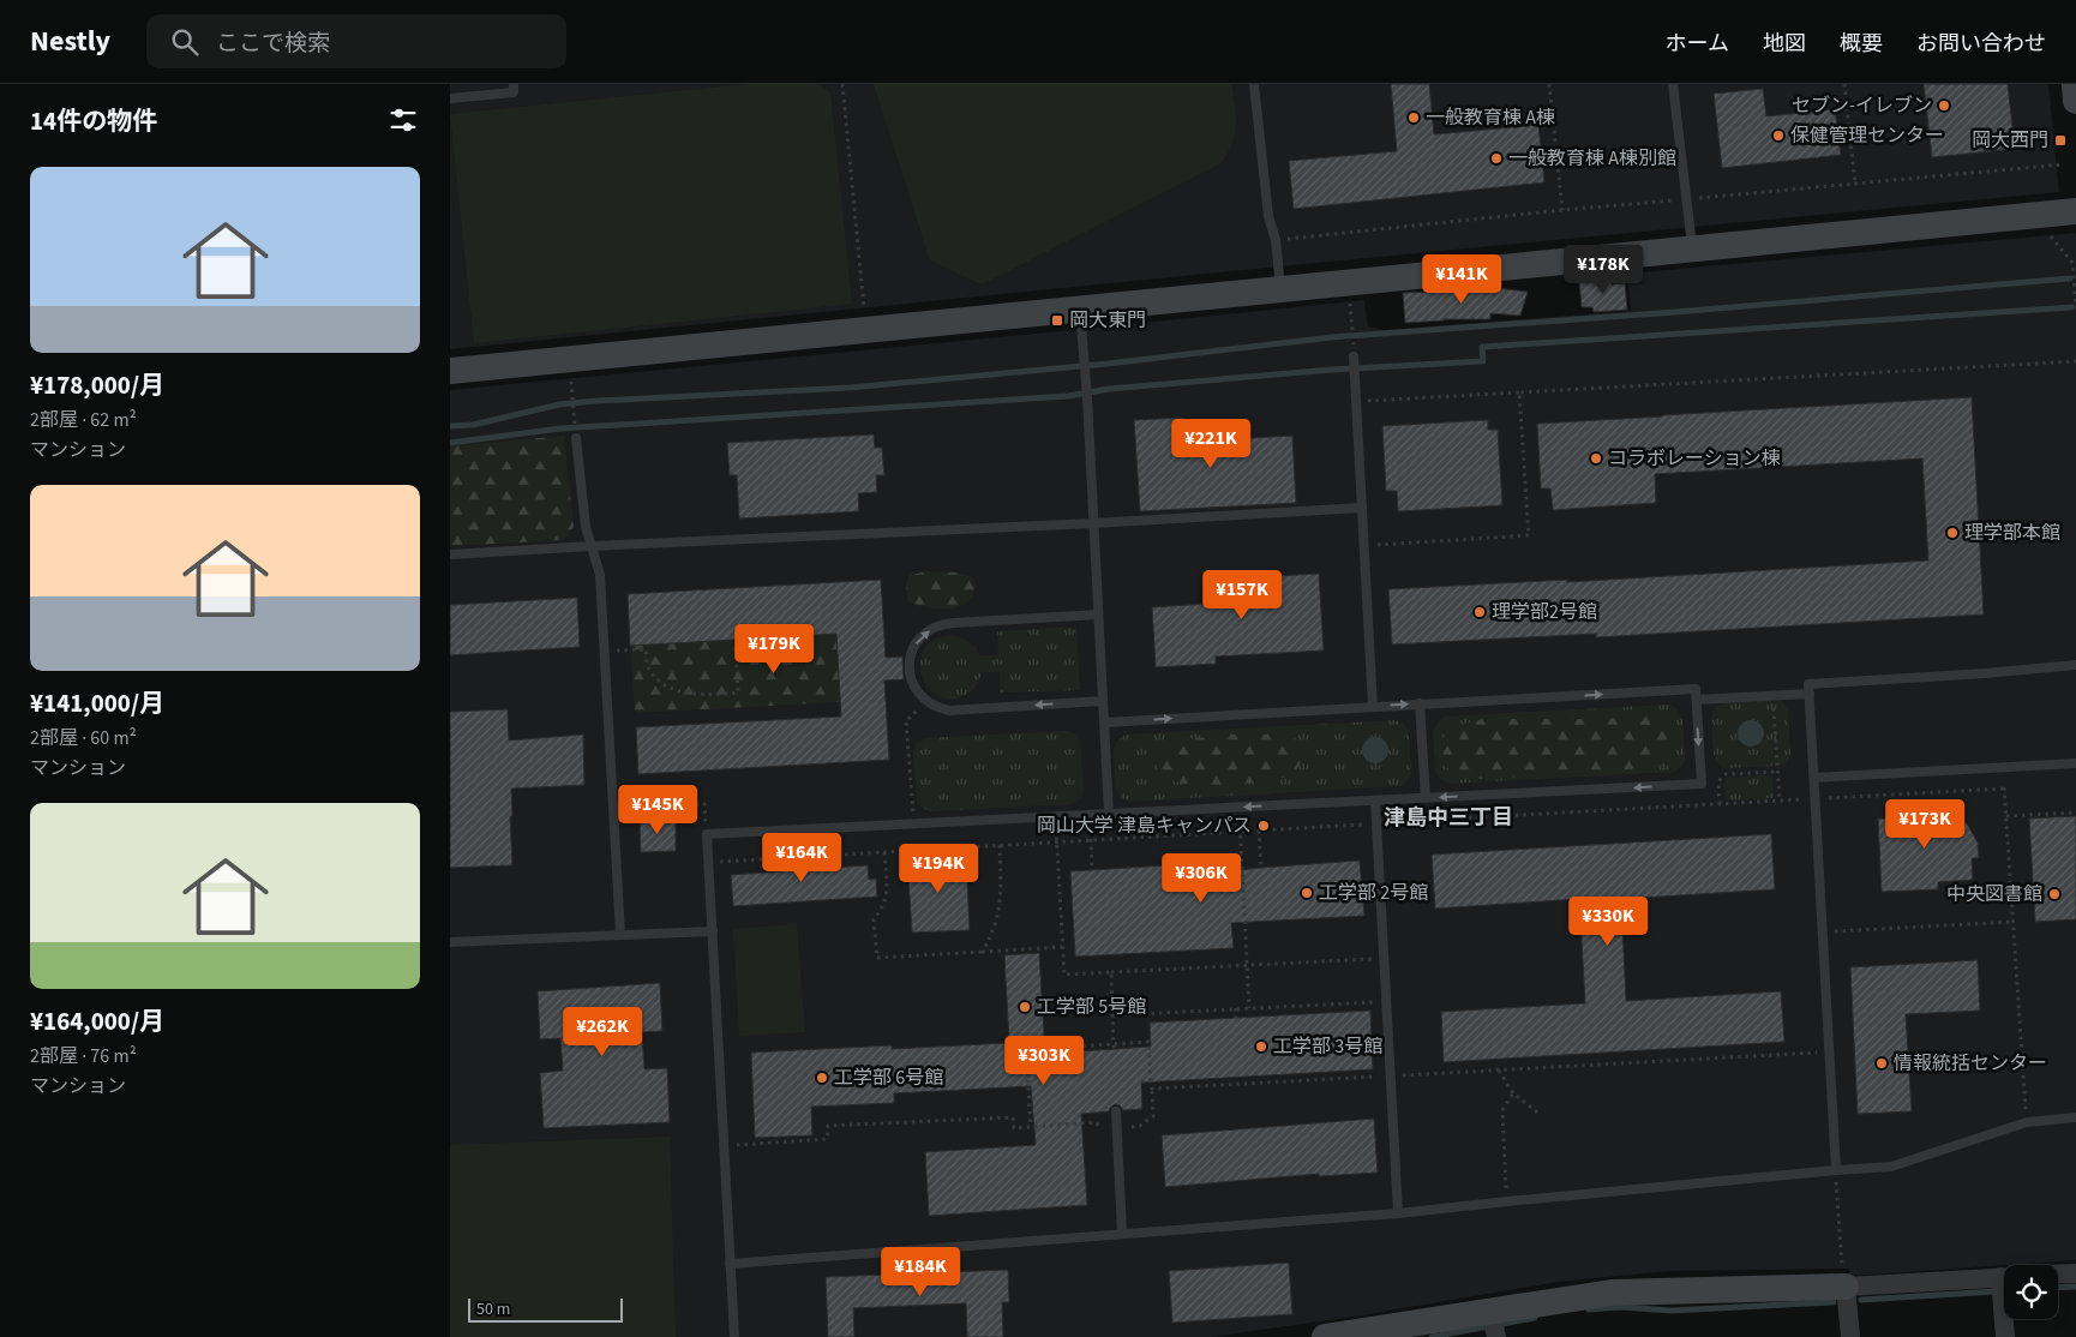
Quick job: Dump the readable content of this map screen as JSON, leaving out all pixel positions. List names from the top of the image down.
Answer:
{
  "districts": ["津島中三丁目"],
  "places": {
    "other": [
      "セブン-イレブン",
      "一般教育棟 A棟",
      "保健管理センター",
      "一般教育棟 A棟別館",
      "コラボレーション棟",
      "理学部本館",
      "理学部2号館",
      "岡山大学 津島キャンパス",
      "工学部 2号館",
      "中央図書館",
      "工学部 5号館",
      "工学部 3号館",
      "情報統括センター",
      "工学部 6号館"
    ],
    "transit": ["岡大西門", "岡大東門"]
  },
  "scale_bar": "50 m",
  "page": {
    "header": "Nestly",
    "search": "ここで検索",
    "nav": [
      "ホーム",
      "地図",
      "概要",
      "お問い合わせ"
    ],
    "heading": "14件の物件",
    "list": [
      {
        "name": "¥178,000/月",
        "note": "2部屋 · 62 m² · マンション"
      },
      {
        "name": "¥141,000/月",
        "note": "2部屋 · 60 m² · マンション"
      },
      {
        "name": "¥164,000/月",
        "note": "2部屋 · 76 m² · マンション"
      }
    ],
    "price": [
      "¥178K",
      "¥141K",
      "¥221K",
      "¥157K",
      "¥179K",
      "¥145K",
      "¥173K",
      "¥164K",
      "¥194K",
      "¥306K",
      "¥330K",
      "¥262K",
      "¥303K",
      "¥184K"
    ],
    "scale": "50 m"
  }
}
